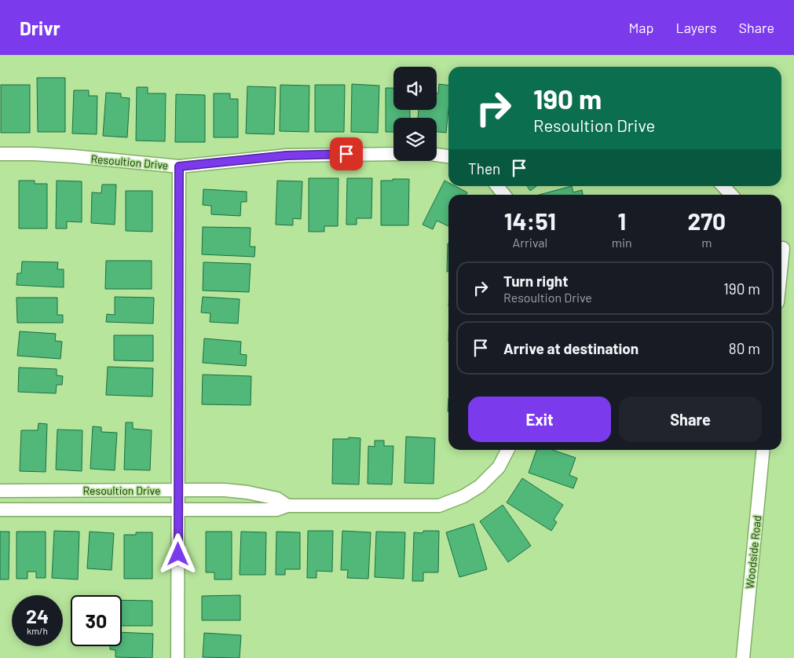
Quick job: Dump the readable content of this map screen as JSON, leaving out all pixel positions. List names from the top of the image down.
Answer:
{
  "streets": {
    "street": ["Resoultion Drive", "Woodside Road"]
  },
  "page": {
    "header": "Drivr",
    "nav": ["Map", "Layers", "Share"],
    "turn": ["190 m", "Resoultion Drive"],
    "then": "Then",
    "eta": [
      "14:51",
      "Arrival",
      "1",
      "min",
      "270",
      "m"
    ],
    "list": [
      {
        "name": "Turn right",
        "note": "Resoultion Drive",
        "value": "190 m"
      },
      {
        "name": "Arrive at destination",
        "value": "80 m"
      }
    ],
    "buttons": ["Exit", "Share"],
    "speed": "24 km/h",
    "limit": "30"
  }
}
